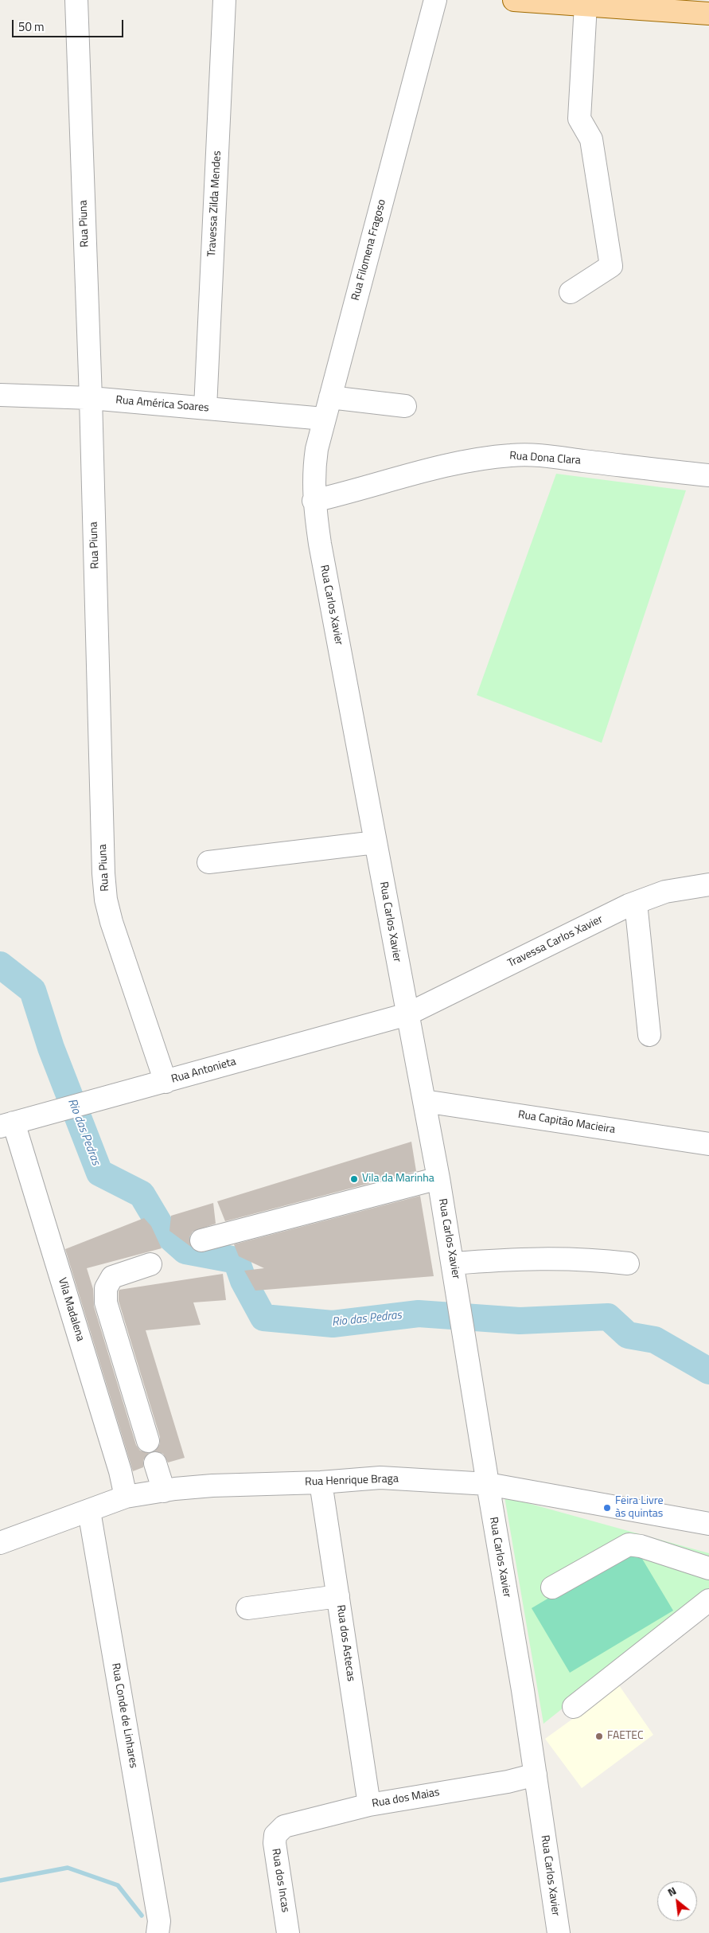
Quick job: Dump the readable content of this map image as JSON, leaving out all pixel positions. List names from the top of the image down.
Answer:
{
  "streets": {
    "street": [
      "Travessa Zilda Mendes",
      "Rua Piuna",
      "Rua Filomena Fragoso",
      "Rua América Soares",
      "Rua Dona Clara",
      "Rua Carlos Xavier",
      "Travessa Carlos Xavier",
      "Rua Antonieta",
      "Rua Capitão Macieira",
      "Vila Madalena",
      "Rua Henrique Braga",
      "Rua dos Astecas",
      "Rua Conde de Linhares",
      "Rua dos Maias",
      "Rua dos Incas"
    ]
  },
  "crossings": [
    ["Travessa Zilda Mendes", "Rua América Soares"],
    ["Rua Piuna", "Rua América Soares"],
    ["Rua Piuna", "Rua Antonieta"],
    ["Rua Filomena Fragoso", "Rua América Soares"],
    ["Rua Filomena Fragoso", "Rua Dona Clara"],
    ["Rua Filomena Fragoso", "Rua Carlos Xavier"],
    ["Rua Dona Clara", "Rua Carlos Xavier"],
    ["Rua Carlos Xavier", "Travessa Carlos Xavier"],
    ["Rua Carlos Xavier", "Rua Antonieta"],
    ["Rua Carlos Xavier", "Rua Capitão Macieira"],
    ["Rua Carlos Xavier", "Rua Henrique Braga"],
    ["Rua Carlos Xavier", "Rua dos Maias"],
    ["Travessa Carlos Xavier", "Rua Antonieta"],
    ["Rua Antonieta", "Vila Madalena"],
    ["Vila Madalena", "Rua Henrique Braga"],
    ["Rua Henrique Braga", "Rua dos Astecas"],
    ["Rua Henrique Braga", "Rua Conde de Linhares"],
    ["Rua dos Astecas", "Rua dos Maias"],
    ["Rua dos Maias", "Rua dos Incas"]
  ],
  "water": ["Rio das Pedras"],
  "places": ["Vila da Marinha", "Feira Livre às quintas", "FAETEC"],
  "scale_bar": "50 m",
  "north": "top left"
}
